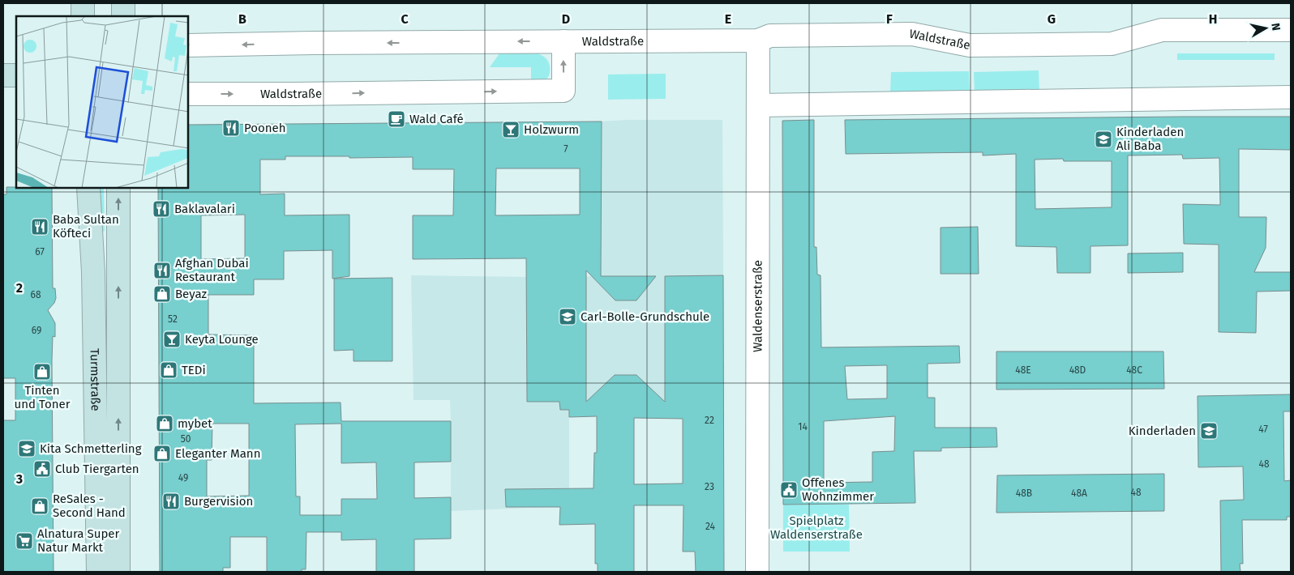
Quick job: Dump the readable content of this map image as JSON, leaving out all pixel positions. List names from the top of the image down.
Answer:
{
  "streets": {
    "main road": ["Turmstraße"],
    "street": ["Waldstraße", "Waldenserstraße"]
  },
  "crossings": [
    ["Waldstraße", "Waldenserstraße"]
  ],
  "parks": ["Spielplatz Waldenserstraße"],
  "places": {
    "cafe": ["Wald Café"],
    "restaurant": [
      "Pooneh",
      "Baklavalari",
      "Baba Sultan Köfteci",
      "Afghan Dubai Restaurant",
      "Burgervision"
    ],
    "bar": ["Holzwurm", "Keyta Lounge"],
    "school or university": [
      "Kinderladen Ali Baba",
      "Carl-Bolle-Grundschule",
      "Kinderladen",
      "Kita Schmetterling"
    ],
    "shop": [
      "Beyaz",
      "TEDi",
      "Tinten und Toner",
      "mybet",
      "Eleganter Mann",
      "ReSales - Second Hand"
    ],
    "public building": ["Club Tiergarten", "Offenes Wohnzimmer"],
    "supermarket": ["Alnatura Super Natur Markt"]
  },
  "house_numbers": [
    "7",
    "67",
    "68",
    "52",
    "69",
    "48E",
    "48D",
    "48C",
    "22",
    "14",
    "47",
    "50",
    "48",
    "49",
    "23",
    "48",
    "48B",
    "48A",
    "24"
  ],
  "north": "right",
  "grid": {
    "columns": [
      "B",
      "C",
      "D",
      "E",
      "F",
      "G",
      "H"
    ],
    "rows": ["2", "3"]
  }
}
